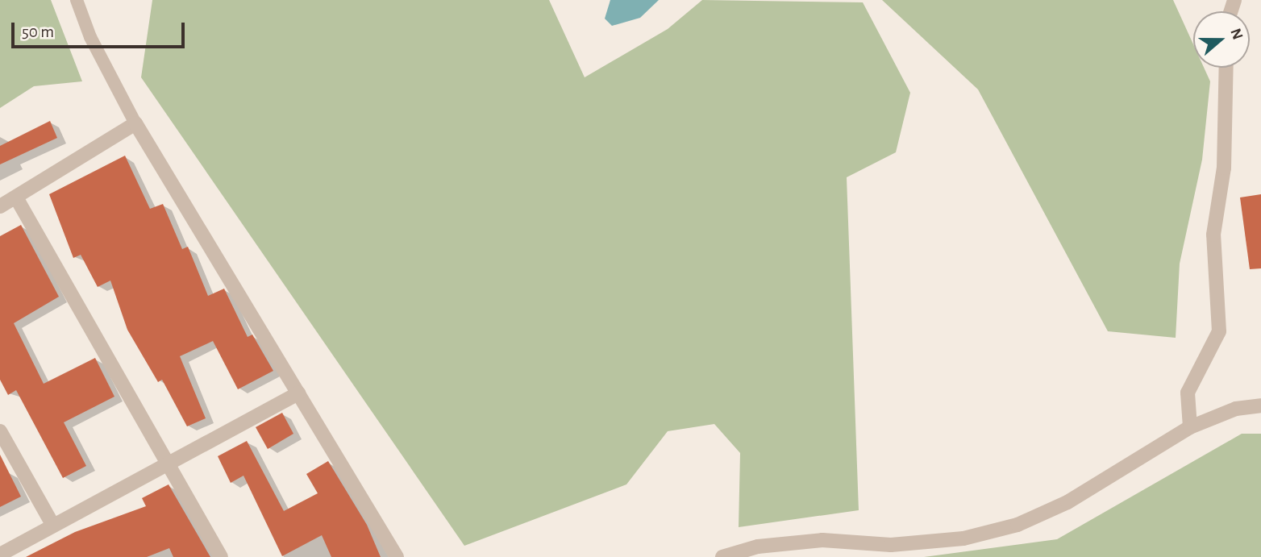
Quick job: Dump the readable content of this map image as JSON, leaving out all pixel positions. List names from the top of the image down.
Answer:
{
  "scale_bar": "50 m",
  "north": "right"
}
